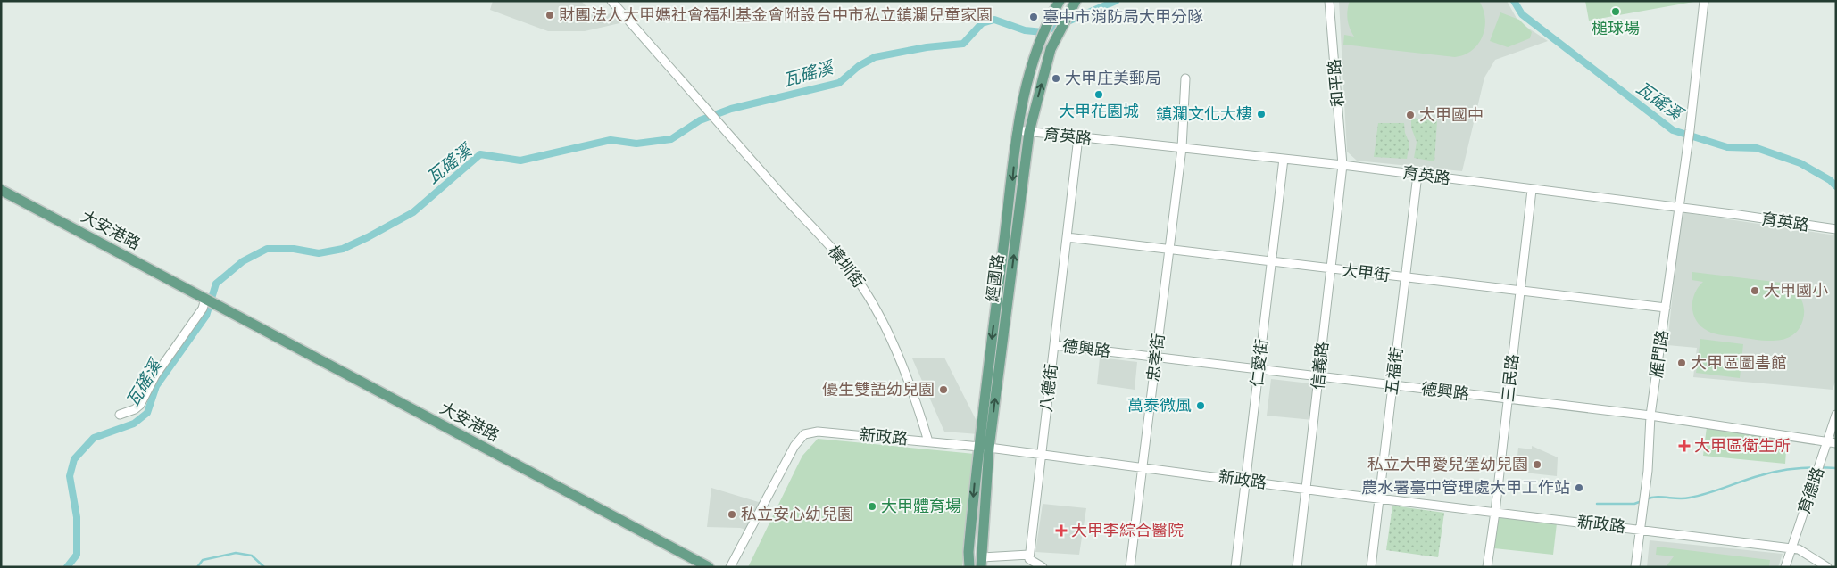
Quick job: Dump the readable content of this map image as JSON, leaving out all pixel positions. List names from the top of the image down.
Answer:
{
  "streets": {
    "main road": ["大安港路", "經國路"],
    "street": [
      "和平路",
      "育英路",
      "橫圳街",
      "大甲街",
      "德興路",
      "雁門路",
      "忠孝街",
      "仁愛街",
      "信義路",
      "五福街",
      "三民路",
      "八德街",
      "新政路",
      "育德路"
    ]
  },
  "crossings": [
    ["和平路", "育英路"],
    ["和平路", "信義路"],
    ["育英路", "經國路"],
    ["育英路", "雁門路"],
    ["育英路", "忠孝街"],
    ["育英路", "仁愛街"],
    ["育英路", "信義路"],
    ["育英路", "五福街"],
    ["育英路", "三民路"],
    ["育英路", "八德街"],
    ["橫圳街", "新政路"],
    ["大甲街", "雁門路"],
    ["大甲街", "忠孝街"],
    ["大甲街", "仁愛街"],
    ["大甲街", "信義路"],
    ["大甲街", "五福街"],
    ["大甲街", "三民路"],
    ["大甲街", "八德街"],
    ["經國路", "新政路"],
    ["德興路", "雁門路"],
    ["德興路", "忠孝街"],
    ["德興路", "仁愛街"],
    ["德興路", "信義路"],
    ["德興路", "五福街"],
    ["德興路", "三民路"],
    ["德興路", "八德街"],
    ["德興路", "育德路"],
    ["雁門路", "新政路"],
    ["忠孝街", "新政路"],
    ["仁愛街", "新政路"],
    ["信義路", "新政路"],
    ["五福街", "新政路"],
    ["三民路", "新政路"],
    ["八德街", "新政路"],
    ["新政路", "育德路"]
  ],
  "water": ["瓦磘溪"],
  "places": {
    "other": [
      "槌球場",
      "財團法人大甲媽社會福利基金會附設台中市私立鎮瀾兒童家園",
      "臺中市消防局大甲分隊",
      "大甲庄美郵局",
      "大甲花園城",
      "鎮瀾文化大樓",
      "大甲國中",
      "大甲國小",
      "大甲區圖書館",
      "優生雙語幼兒園",
      "萬泰微風",
      "私立大甲愛兒堡幼兒園",
      "農水署臺中管理處大甲工作站",
      "大甲體育場",
      "私立安心幼兒園"
    ],
    "health": ["大甲區衛生所", "大甲李綜合醫院"]
  }
}
